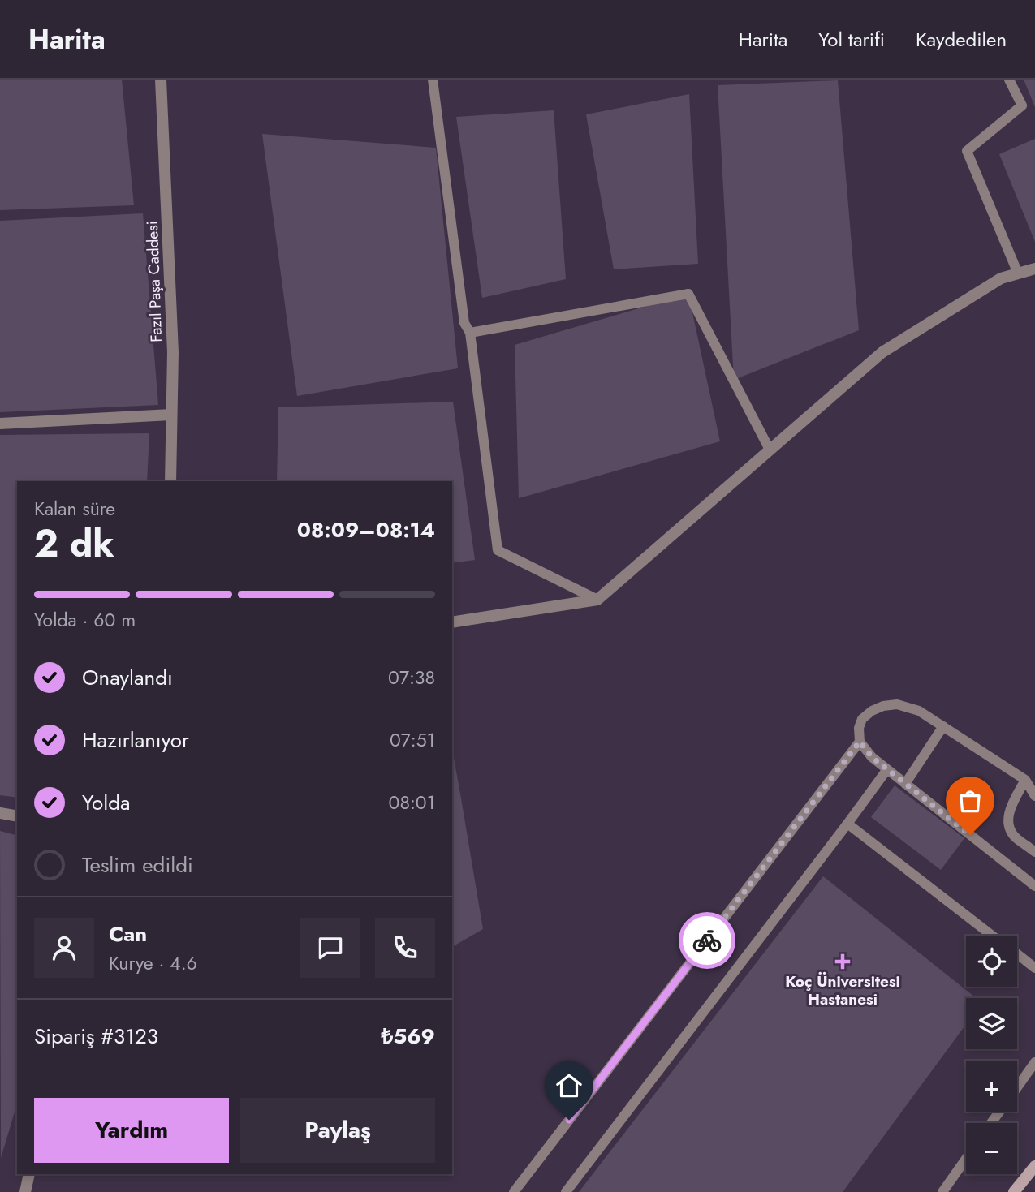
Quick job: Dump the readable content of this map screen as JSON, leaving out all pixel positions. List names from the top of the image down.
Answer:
{
  "streets": {
    "street": ["Fazıl Paşa Caddesi"]
  },
  "places": {
    "health": ["Koç Üniversitesi Hastanesi"]
  },
  "page": {
    "header": "Harita",
    "nav": ["Harita", "Yol tarifi", "Kaydedilen"],
    "heading": ["2 dk", "Kalan süre", "08:09–08:14"],
    "panel": [
      "Can",
      "Kurye · 4.6",
      "Sipariş #3123",
      "₺569"
    ],
    "bar": "Yolda · 60 m",
    "list": [
      ["Onaylandı", "07:38"],
      ["Hazırlanıyor", "07:51"],
      ["Yolda", "08:01"],
      "Teslim edildi"
    ],
    "map_buttons": ["+", "−"],
    "buttons": ["Yardım", "Paylaş"]
  }
}
